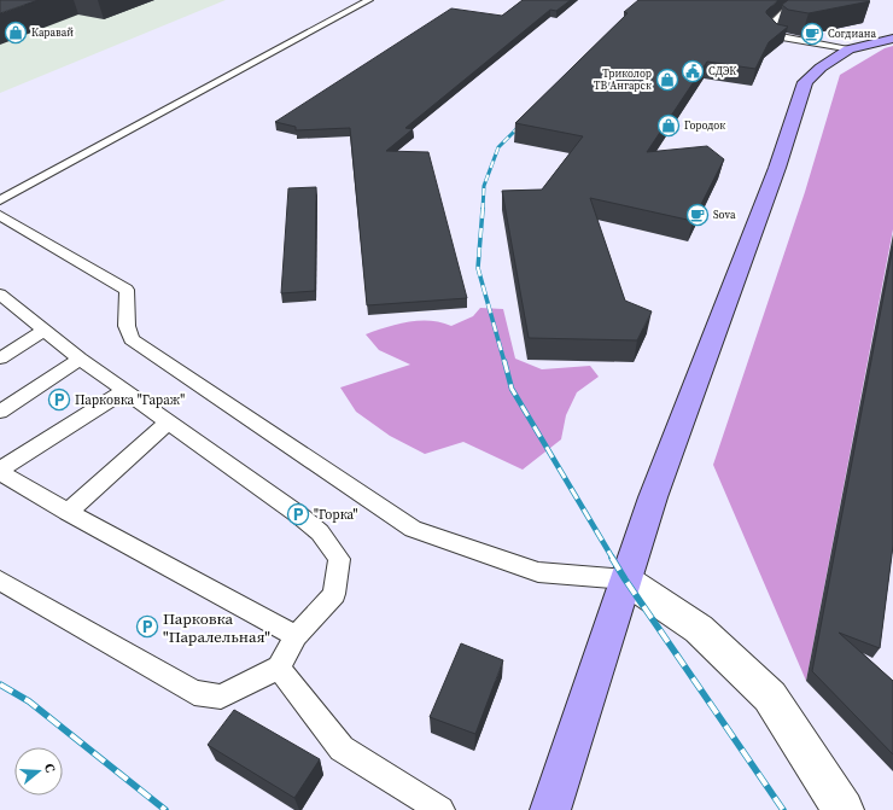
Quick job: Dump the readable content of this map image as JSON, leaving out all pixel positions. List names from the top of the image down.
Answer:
{
  "places": {
    "shop": ["Каравай", "Триколор ТВ Ангарск", "Городок"],
    "cafe": ["Согдиана", "Sova"],
    "public building": ["СДЭК"],
    "parking": ["Парковка \"Гараж\"", "\"Горка\"", "Парковка \"Паралельная\""]
  },
  "north": "right"
}
